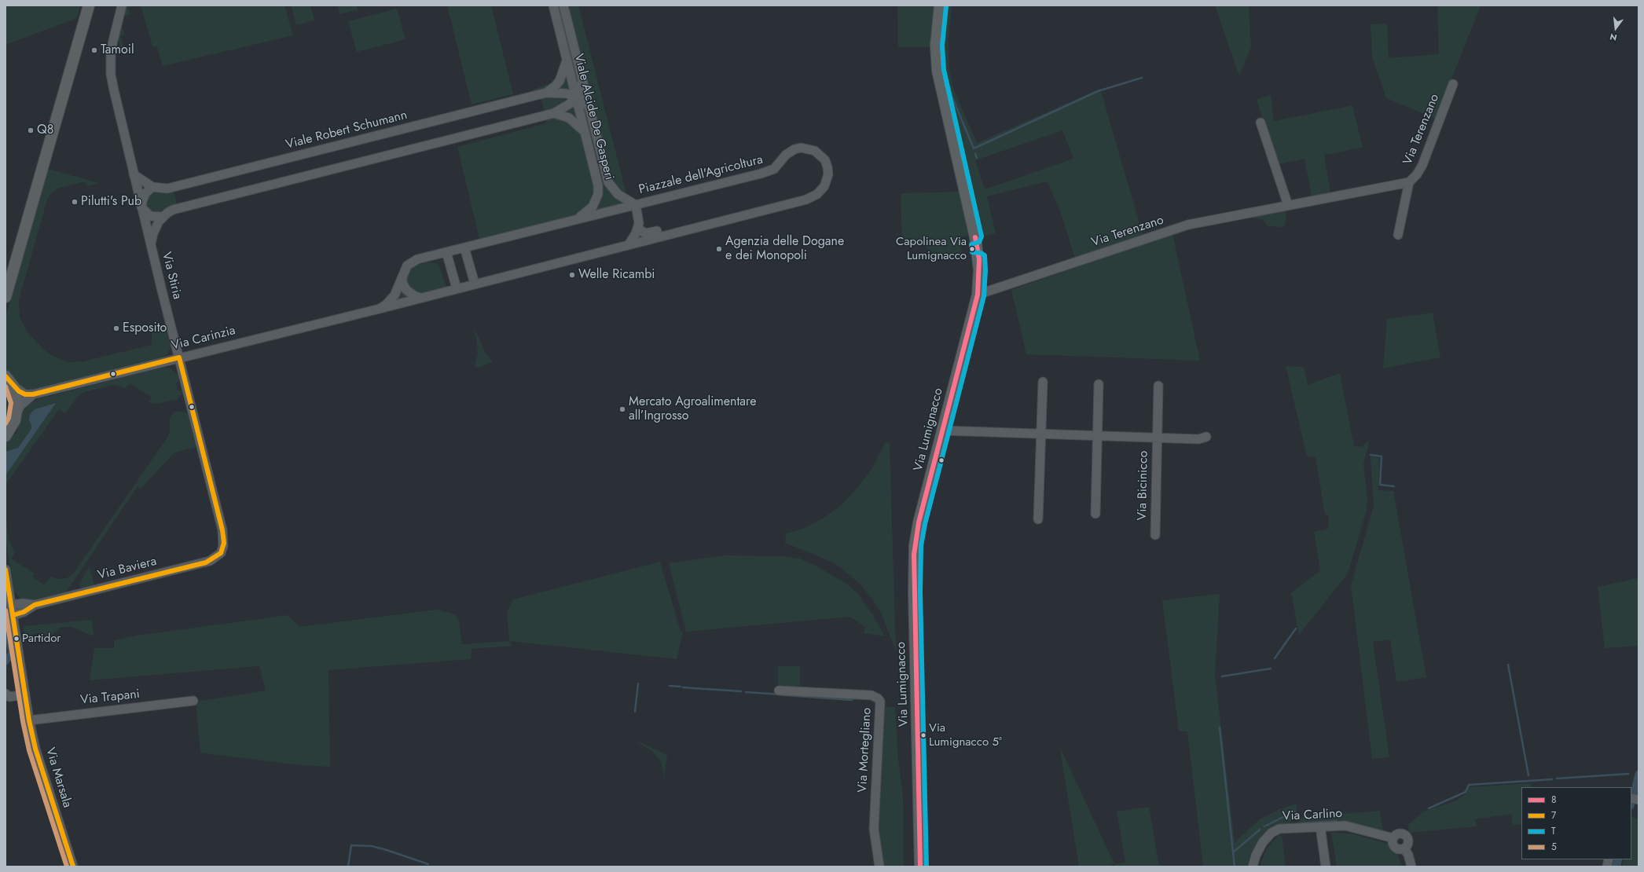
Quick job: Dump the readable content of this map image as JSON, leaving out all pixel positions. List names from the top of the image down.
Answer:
{
  "streets": {
    "main road": ["Via Lumignacco"],
    "street": [
      "Viale Alcide De Gasperi",
      "Via Terenzano",
      "Viale Robert Schumann",
      "Piazzale dell'Agricoltura",
      "Via Stiria",
      "Via Carinzia",
      "Via Bicinicco",
      "Via Baviera",
      "Via Trapani",
      "Via Mortegliano",
      "Via Marsala",
      "Via Carlino"
    ]
  },
  "crossings": [
    ["Viale Alcide De Gasperi", "Viale Robert Schumann"],
    ["Viale Alcide De Gasperi", "Piazzale dell'Agricoltura"],
    ["Via Terenzano", "Via Lumignacco"],
    ["Piazzale dell'Agricoltura", "Via Carinzia"],
    ["Via Stiria", "Via Carinzia"],
    ["Via Stiria", "Via Baviera"],
    ["Via Lumignacco", "Via Bicinicco"],
    ["Via Baviera", "Via Marsala"],
    ["Via Trapani", "Via Marsala"]
  ],
  "places": [
    "Tamoil",
    "Q8",
    "Pilutti's Pub",
    "Agenzia delle Dogane e dei Monopoli",
    "Capolinea Via Lumignacco",
    "Welle Ricambi",
    "Esposito",
    "Mercato Agroalimentare all’Ingrosso",
    "Partidor",
    "Via Lumignacco 5ª"
  ],
  "lines": [
    "transit line T",
    "transit line 8",
    "transit line 7",
    "transit line 5"
  ],
  "legend": [
    "8",
    "7",
    "T",
    "5"
  ],
  "north": "bottom"
}
